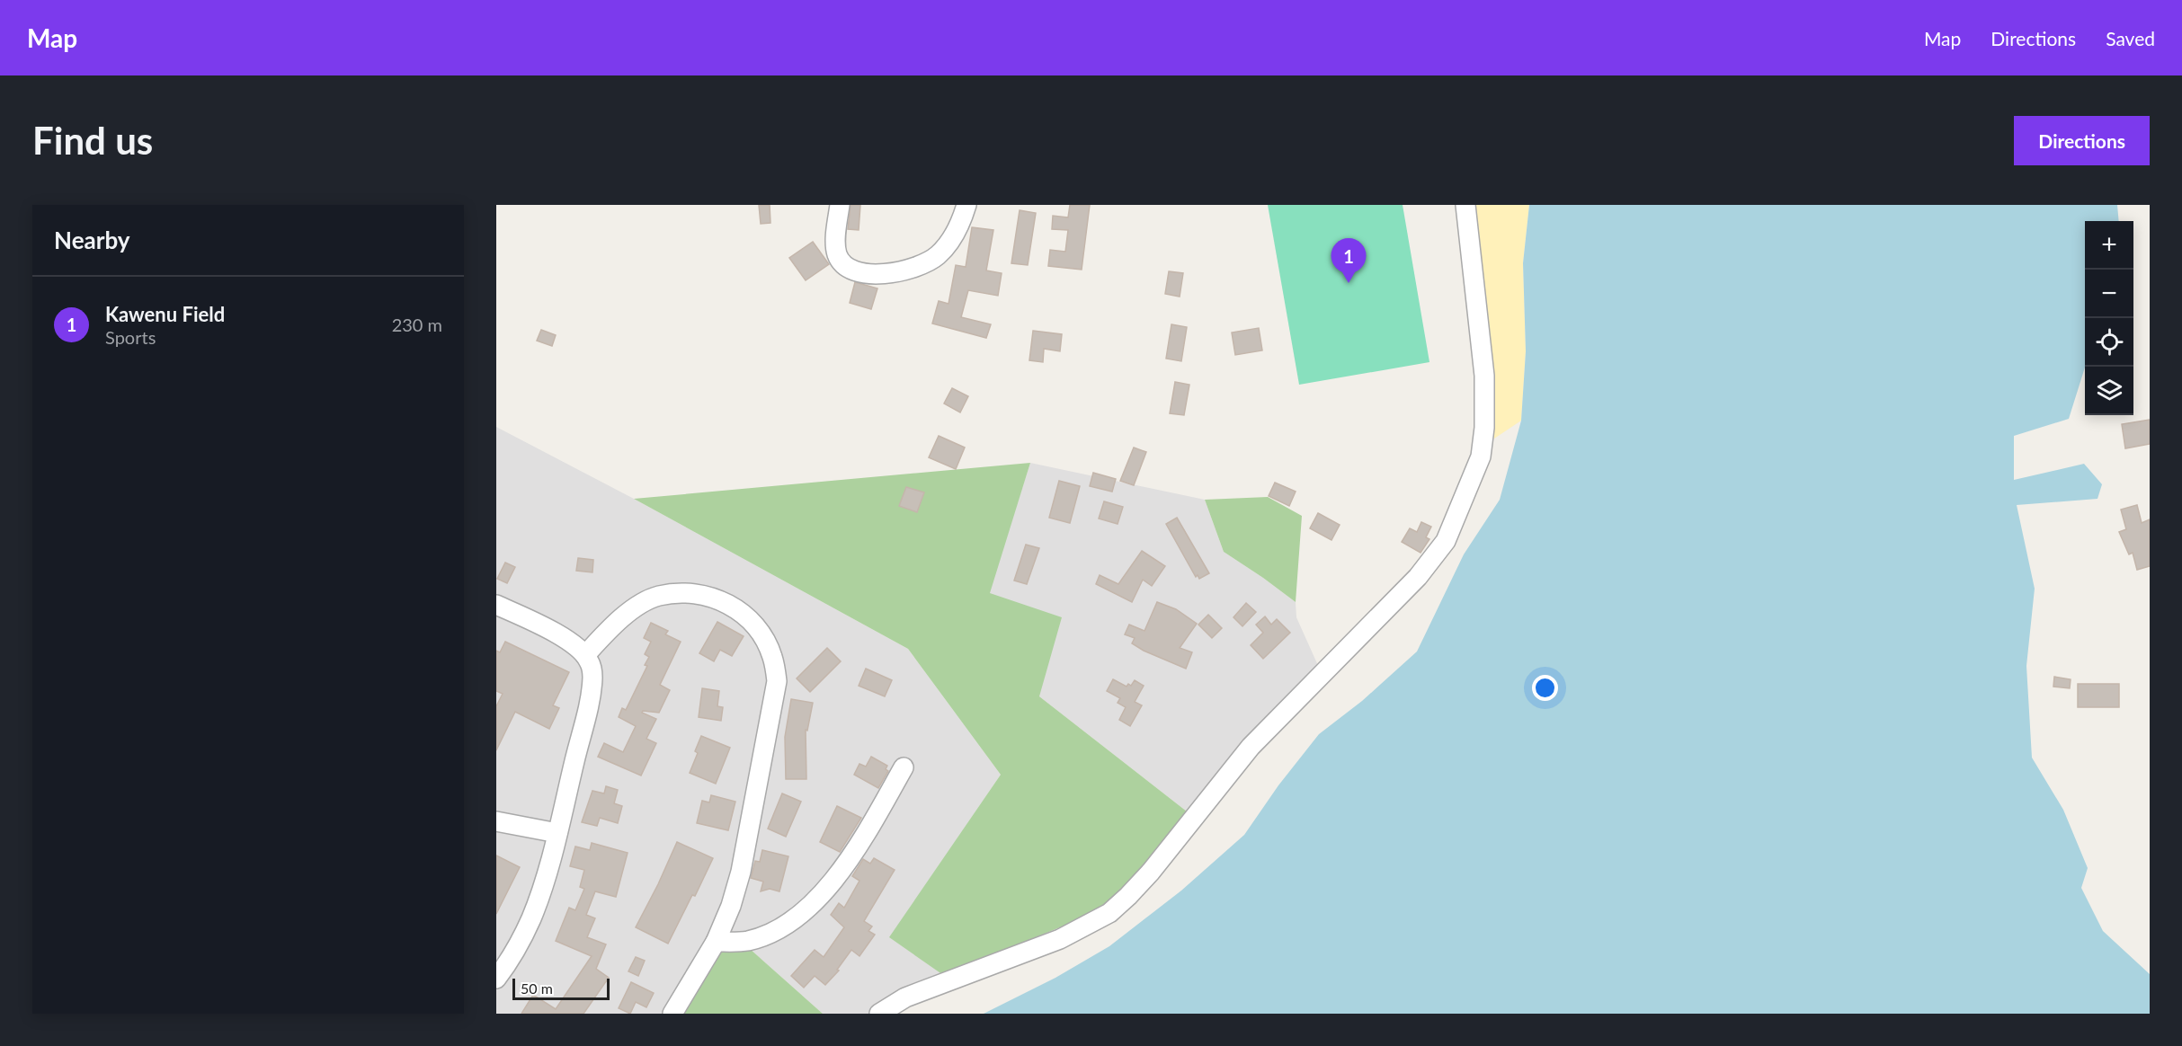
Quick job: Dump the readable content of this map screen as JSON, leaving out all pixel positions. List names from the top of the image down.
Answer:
{
  "scale_bar": "50 m",
  "page": {
    "header": "Map",
    "nav": ["Map", "Directions", "Saved"],
    "buttons": "Directions",
    "title": "Find us",
    "heading": "Nearby",
    "map_buttons": ["+", "−"],
    "pins": "1",
    "list": [
      {
        "mark": "1",
        "name": "Kawenu Field",
        "note": "Sports",
        "value": "230 m"
      }
    ],
    "scale": "50 m"
  }
}
